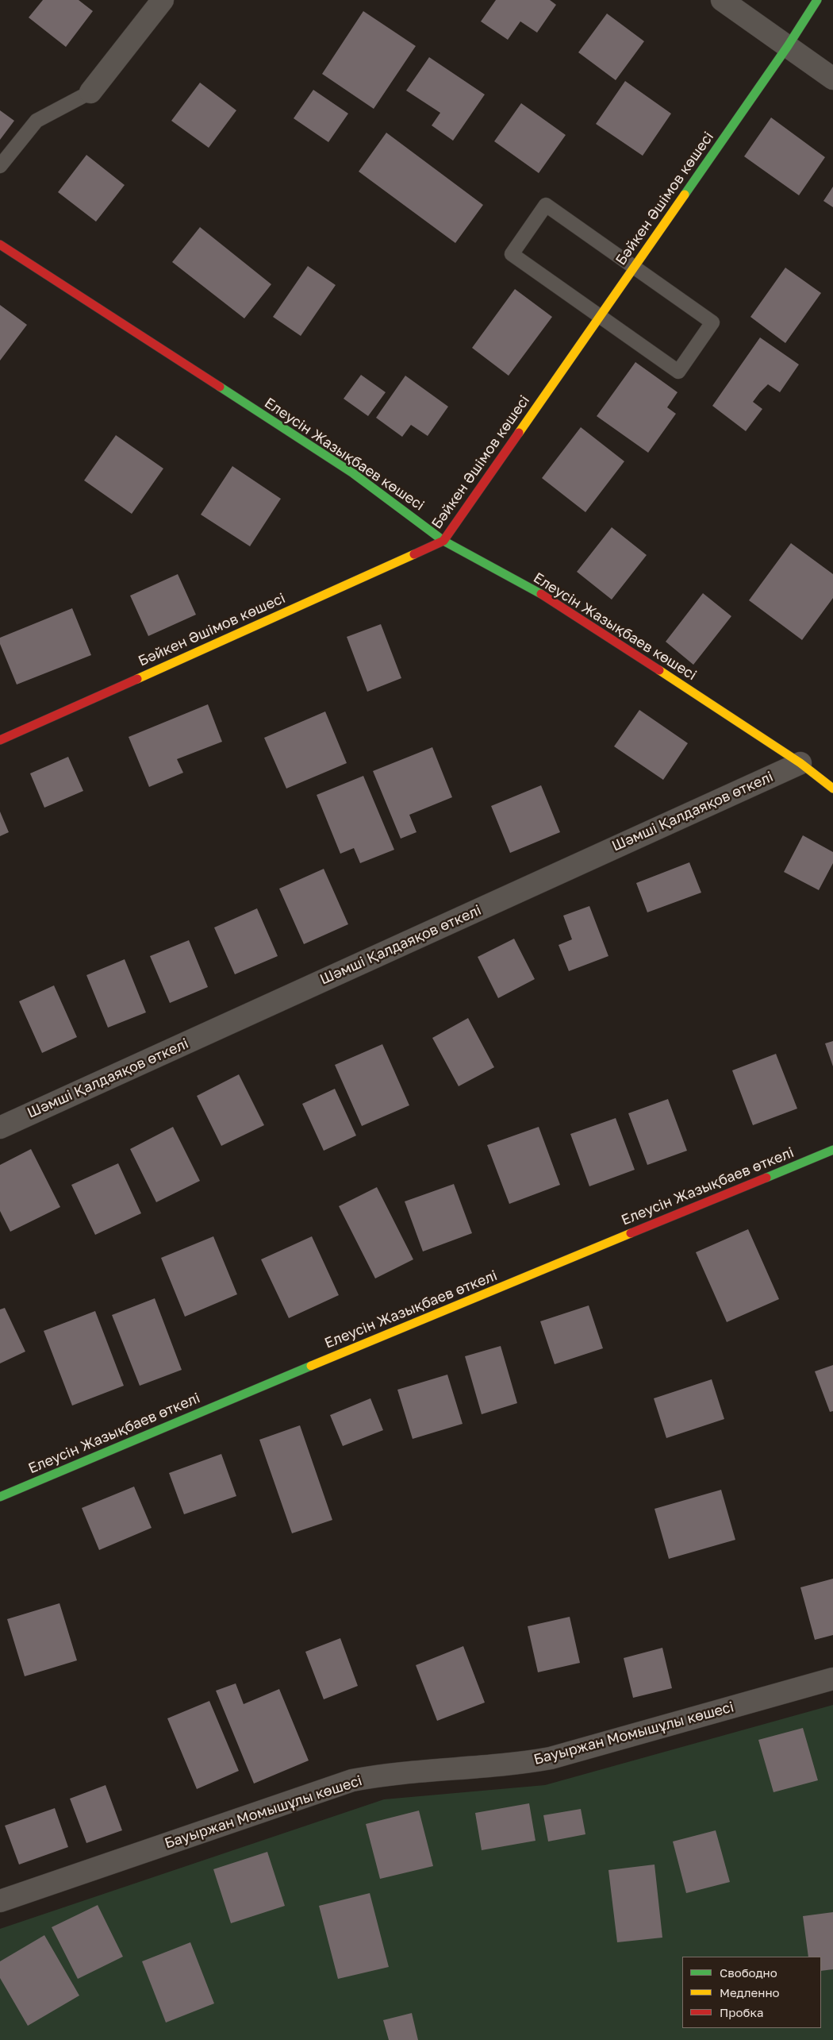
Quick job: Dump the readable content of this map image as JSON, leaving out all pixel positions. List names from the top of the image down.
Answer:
{
  "streets": {
    "street": [
      "Бәйкен Әшімов көшесі",
      "Елеусін Жазықбаев көшесі",
      "Шәмші Қалдаяқов өткелі",
      "Елеусін Жазықбаев өткелі",
      "Бауыржан Момышұлы көшесі"
    ]
  },
  "crossings": [
    ["Бәйкен Әшімов көшесі", "Елеусін Жазықбаев көшесі"],
    ["Елеусін Жазықбаев көшесі", "Шәмші Қалдаяқов өткелі"]
  ],
  "legend": ["Свободно", "Медленно", "Пробка"]
}
